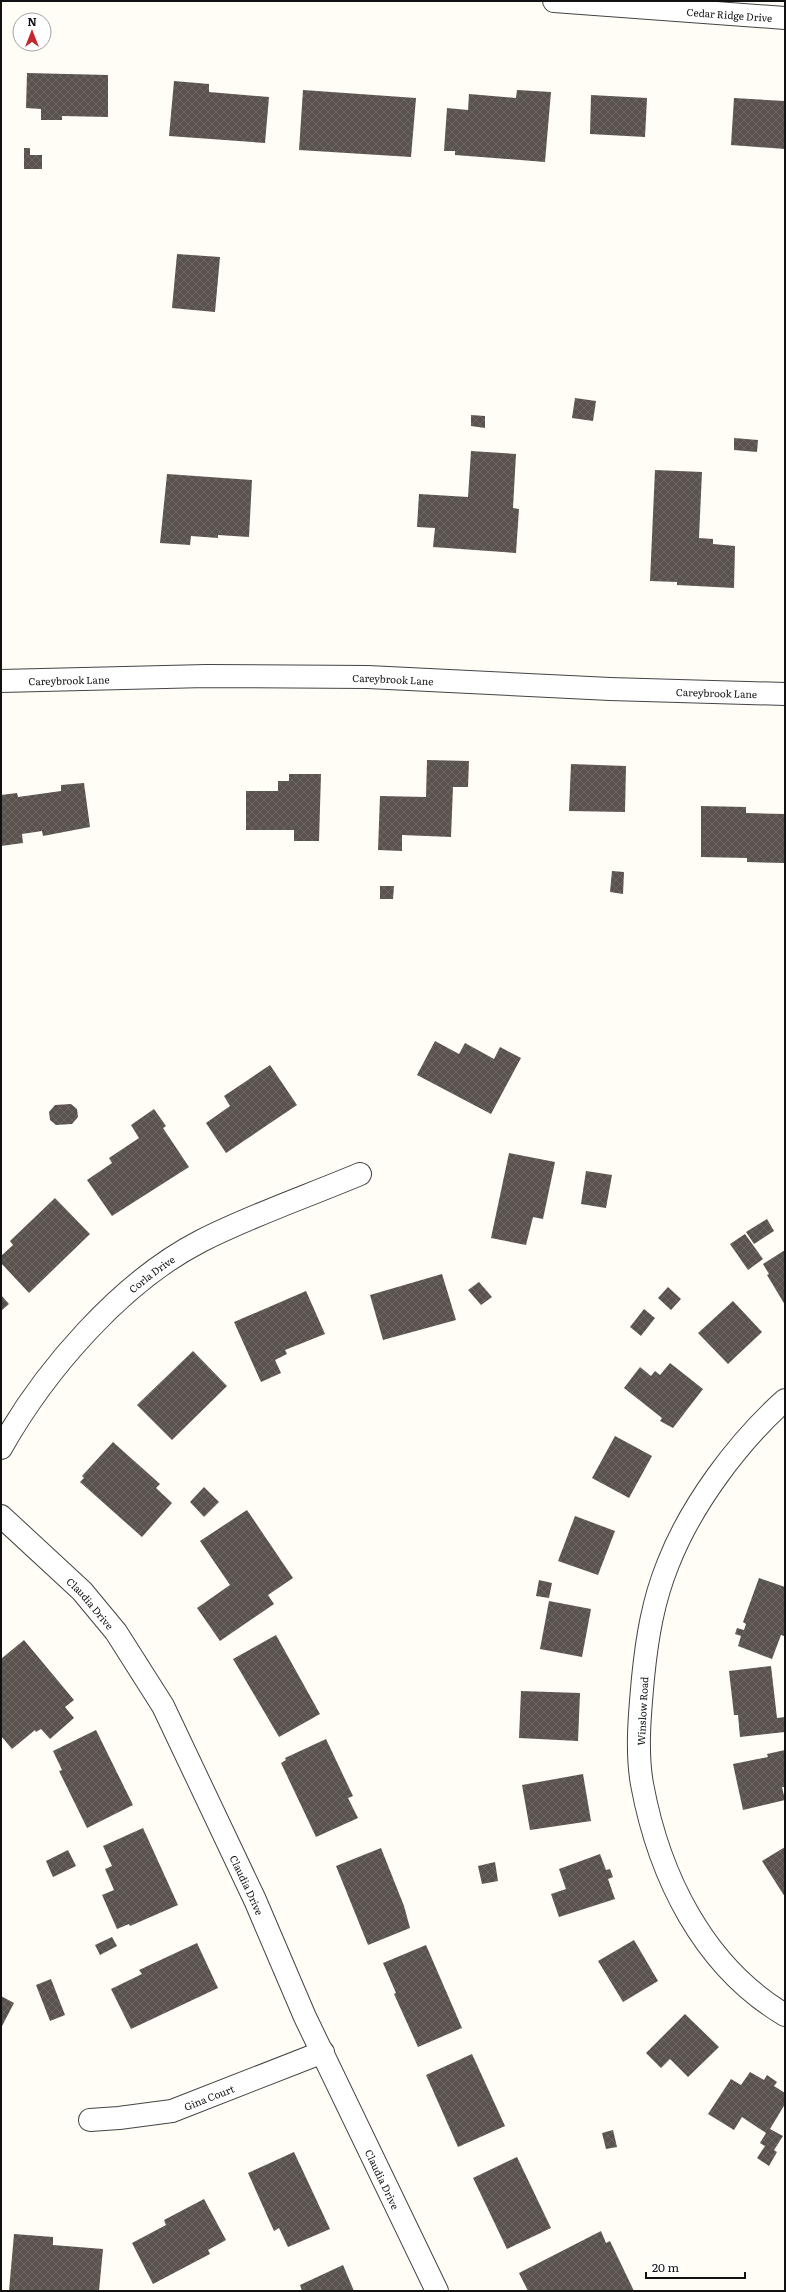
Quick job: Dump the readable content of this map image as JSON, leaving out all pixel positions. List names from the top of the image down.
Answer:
{
  "streets": {
    "street": [
      "Cedar Ridge Drive",
      "Careybrook Lane",
      "Corla Drive",
      "Claudia Drive",
      "Winslow Road",
      "Gina Court"
    ]
  },
  "crossings": [
    ["Claudia Drive", "Gina Court"]
  ],
  "scale_bar": "20 m",
  "north": "top"
}
